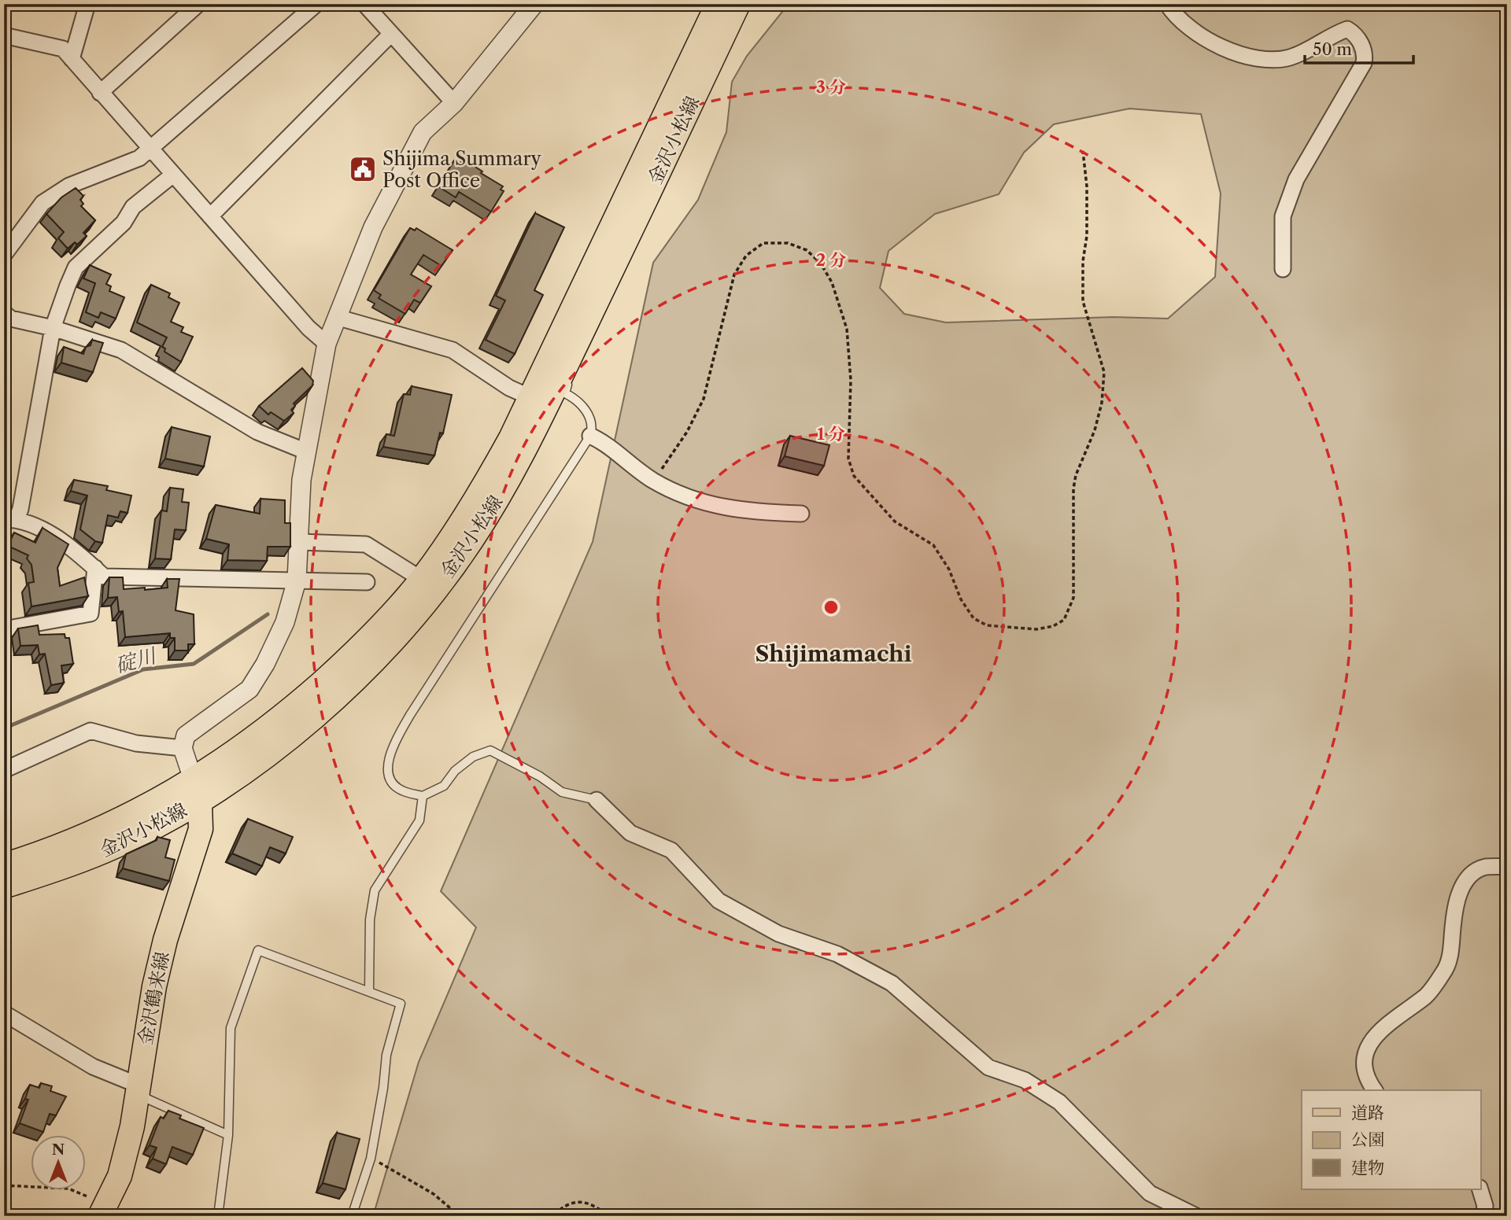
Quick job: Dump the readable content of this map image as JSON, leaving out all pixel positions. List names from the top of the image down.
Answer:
{
  "streets": {
    "main road": ["金沢小松線", "金沢鶴来線"]
  },
  "crossings": [
    ["金沢小松線", "金沢鶴来線"]
  ],
  "districts": ["Shijimamachi"],
  "water": ["碇川"],
  "places": {
    "public building": ["Shijima Summary Post Office"]
  },
  "legend": ["道路", "公園", "建物"],
  "scale_bar": "50 m",
  "north": "top",
  "rings": ["3 分", "2 分", "1 分"]
}
